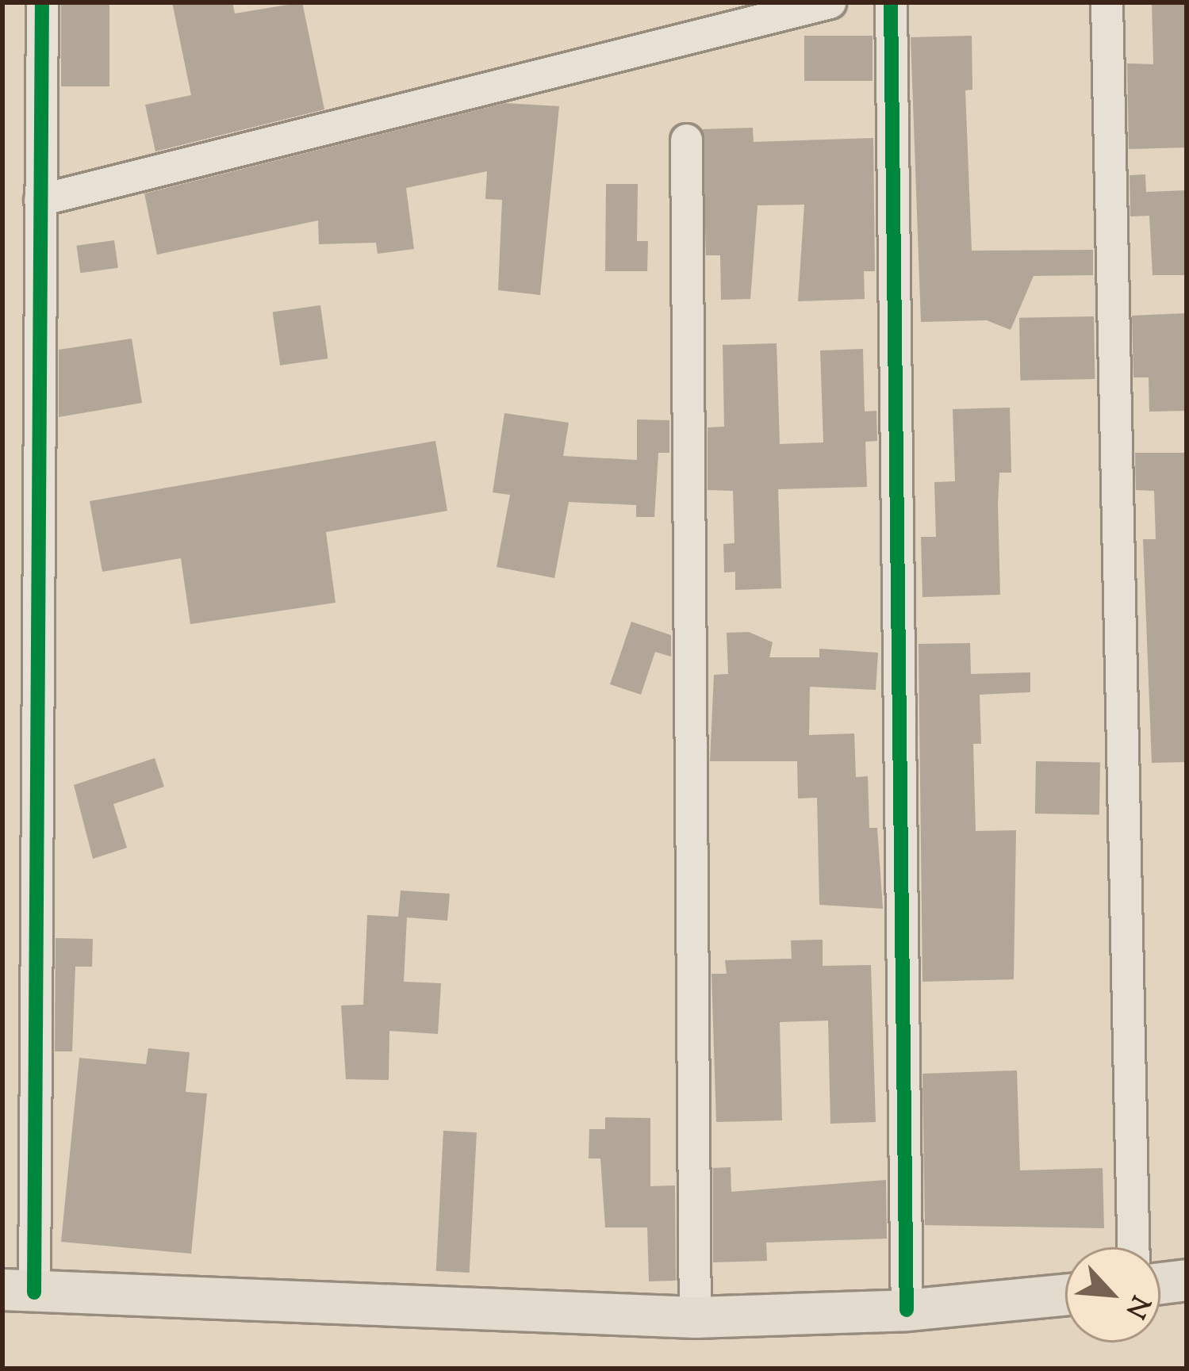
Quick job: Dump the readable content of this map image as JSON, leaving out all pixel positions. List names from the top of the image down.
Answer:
{
  "north": "bottom right"
}
